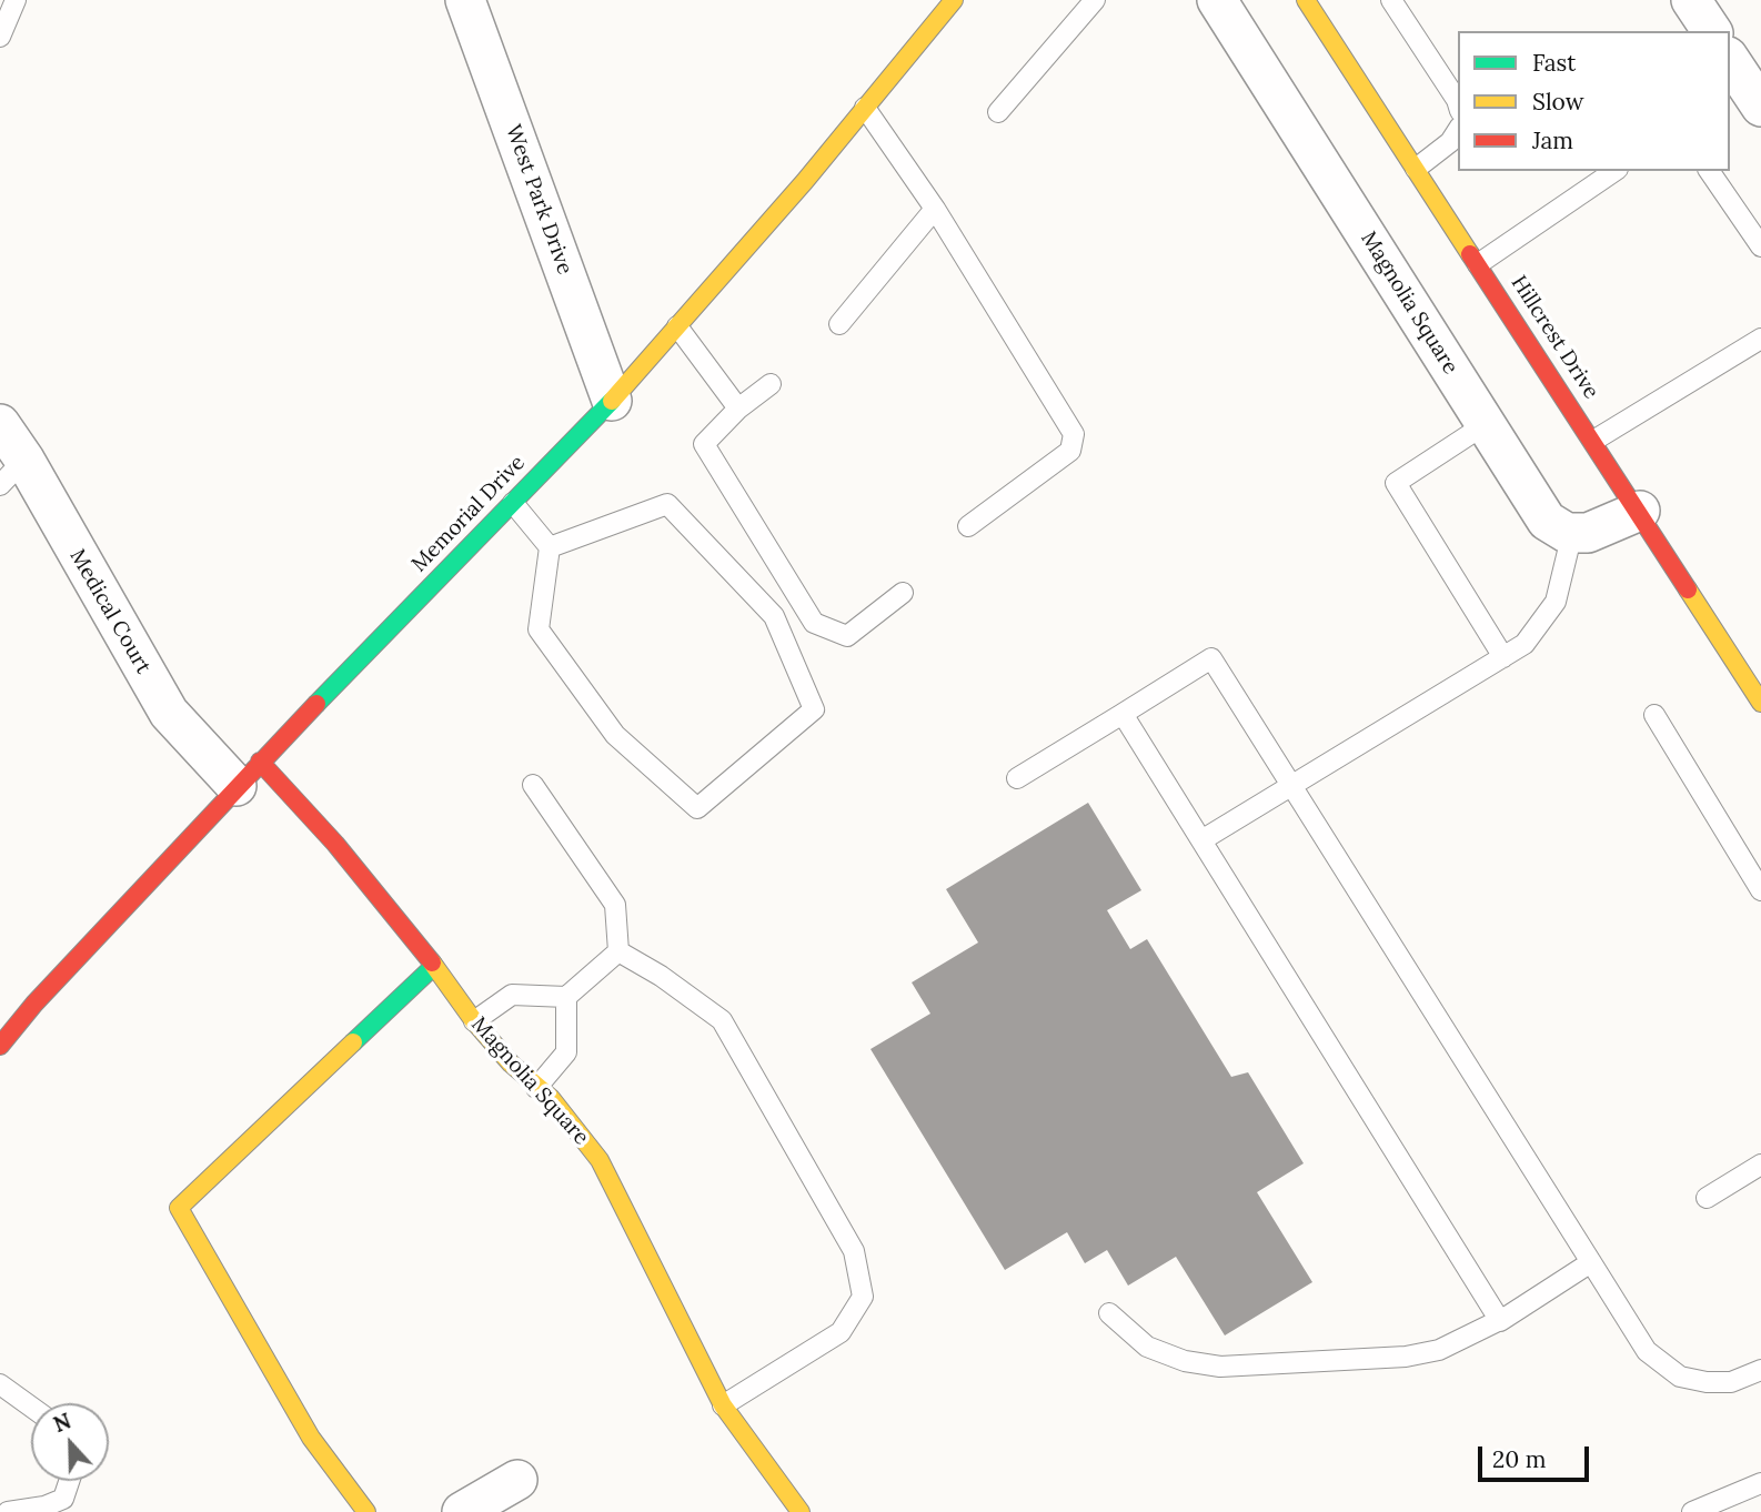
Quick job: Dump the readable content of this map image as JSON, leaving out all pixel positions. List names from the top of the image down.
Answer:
{
  "streets": {
    "street": [
      "West Park Drive",
      "Magnolia Square",
      "Hillcrest Drive",
      "Memorial Drive",
      "Medical Court"
    ]
  },
  "crossings": [
    ["West Park Drive", "Memorial Drive"],
    ["Magnolia Square", "Memorial Drive"],
    ["Magnolia Square", "Medical Court"],
    ["Memorial Drive", "Medical Court"]
  ],
  "legend": ["Fast", "Slow", "Jam"],
  "scale_bar": "20 m",
  "north": "top"
}
